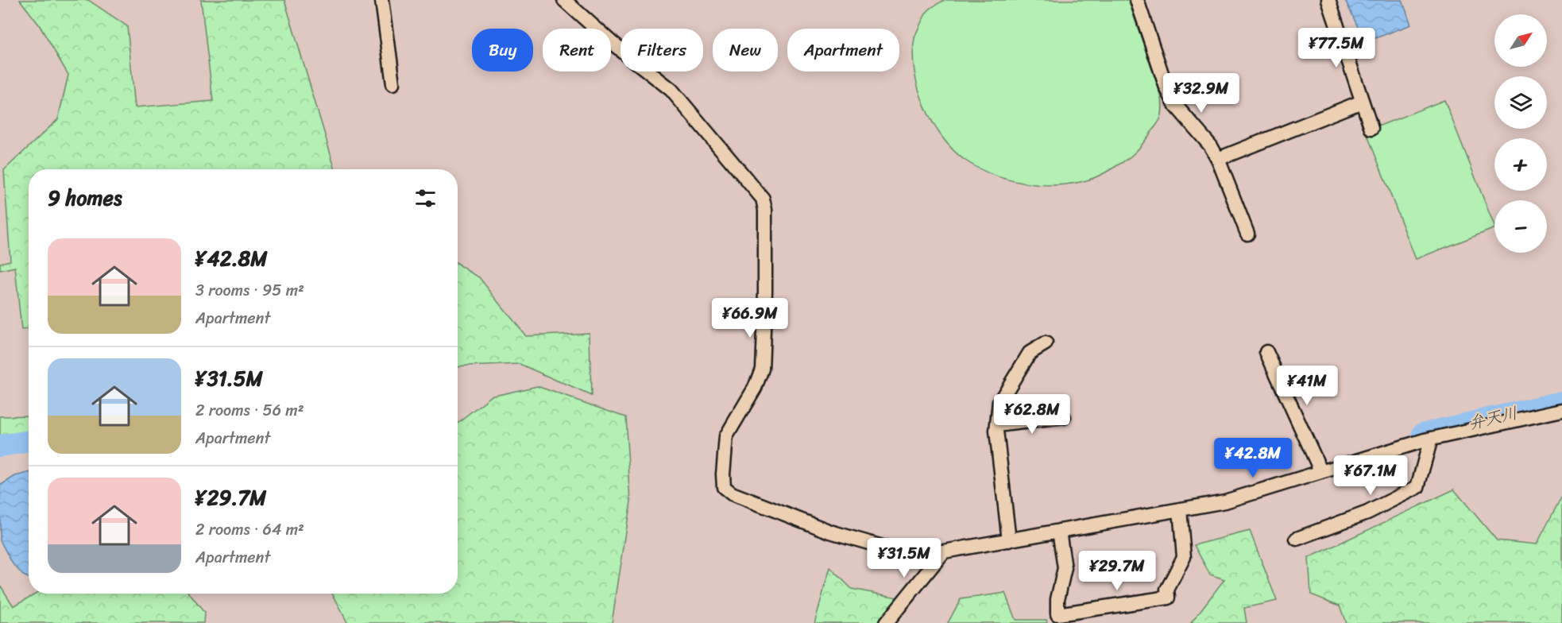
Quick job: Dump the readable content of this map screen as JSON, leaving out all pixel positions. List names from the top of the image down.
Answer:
{
  "water": ["弁天川"],
  "north": "top right",
  "page": {
    "map_buttons": ["+", "−"],
    "price": [
      "¥77.5M",
      "¥32.9M",
      "¥66.9M",
      "¥41M",
      "¥62.8M",
      "¥42.8M",
      "¥67.1M",
      "¥31.5M",
      "¥29.7M"
    ],
    "chip": [
      "Buy",
      "Rent",
      "Filters",
      "New",
      "Apartment"
    ],
    "heading": "9 homes",
    "list": [
      {
        "name": "¥42.8M",
        "note": "3 rooms · 95 m² · Apartment"
      },
      {
        "name": "¥31.5M",
        "note": "2 rooms · 56 m² · Apartment"
      },
      {
        "name": "¥29.7M",
        "note": "2 rooms · 64 m² · Apartment"
      }
    ]
  }
}
